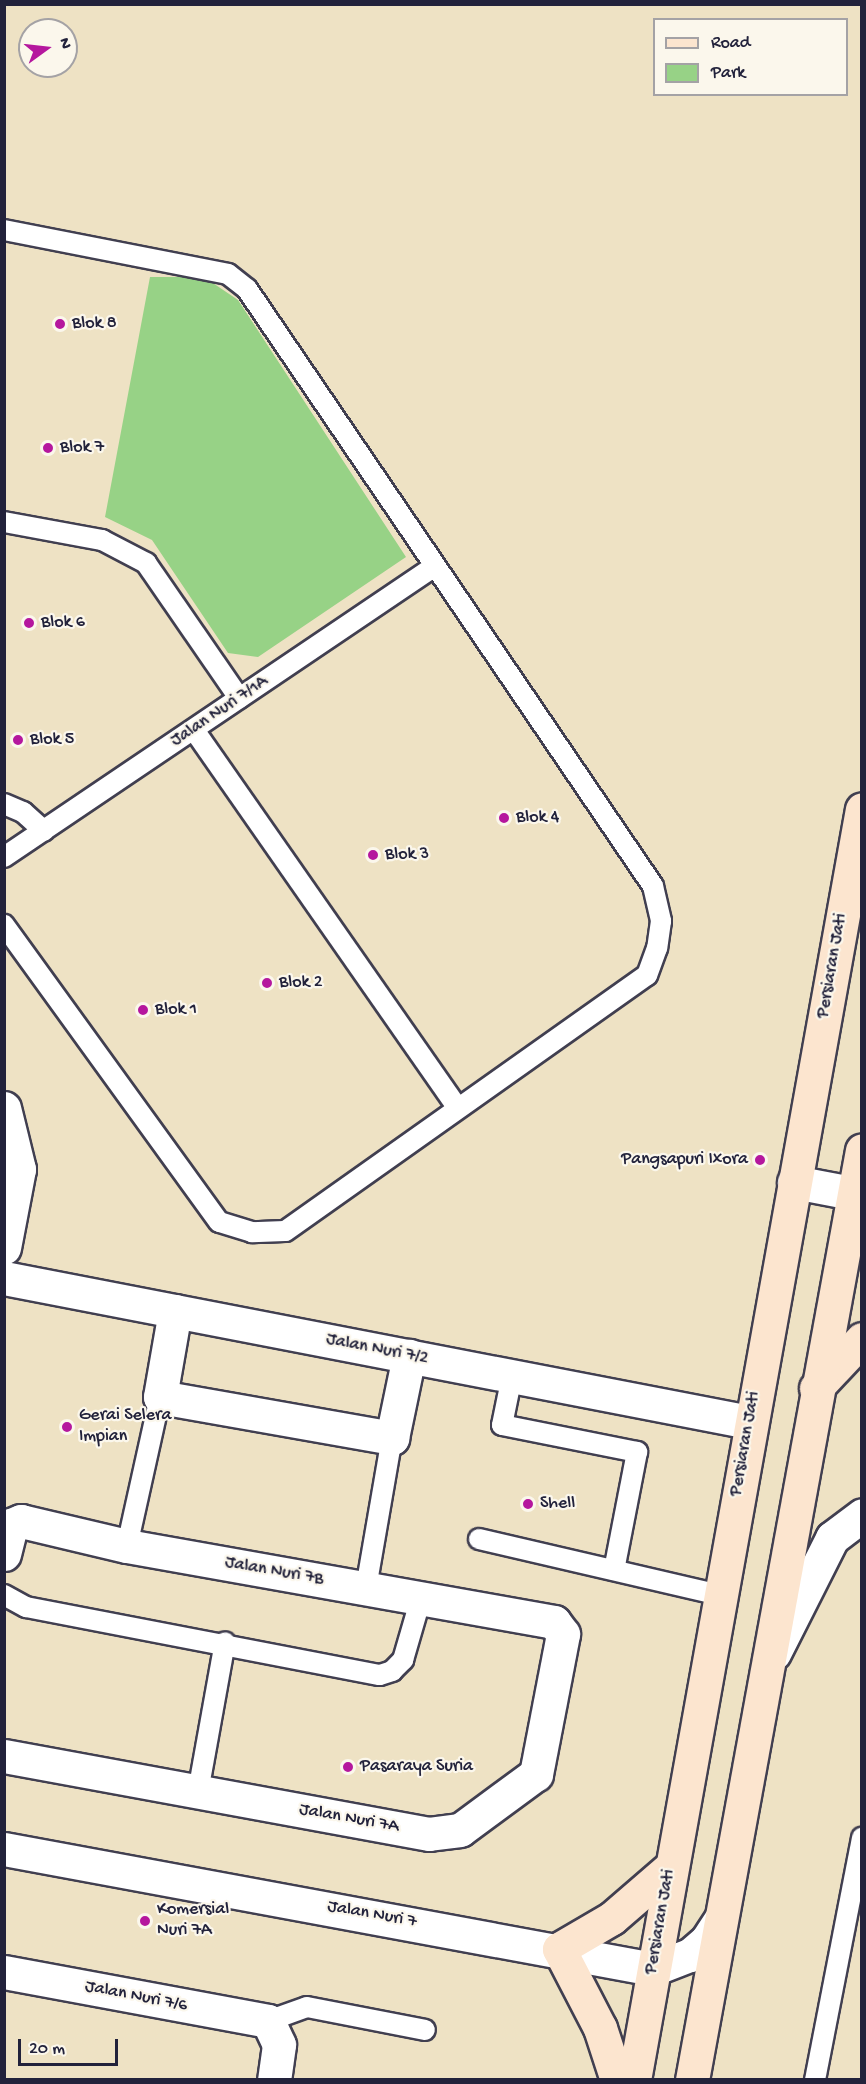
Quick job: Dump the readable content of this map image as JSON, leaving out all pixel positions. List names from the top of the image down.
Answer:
{
  "streets": {
    "main road": ["Persiaran Jati"],
    "street": [
      "Jalan Nuri 7/2",
      "Jalan Nuri 7B",
      "Jalan Nuri 7A",
      "Jalan Nuri 7",
      "Jalan Nuri 7/6"
    ],
    "lane": ["Jalan Nuri 7/1A"]
  },
  "crossings": [
    ["Persiaran Jati", "Jalan Nuri 7/2"],
    ["Persiaran Jati", "Jalan Nuri 7"],
    ["Jalan Nuri 7B", "Jalan Nuri 7A"]
  ],
  "places": [
    "Blok 8",
    "Blok 7",
    "Blok 6",
    "Blok 5",
    "Blok 4",
    "Blok 3",
    "Blok 2",
    "Blok 1",
    "Pangsapuri Ixora",
    "Gerai Selera Impian",
    "Shell",
    "Pasaraya Suria",
    "Komersial Nuri 7A"
  ],
  "legend": ["Road", "Park"],
  "scale_bar": "20 m",
  "north": "right"
}
